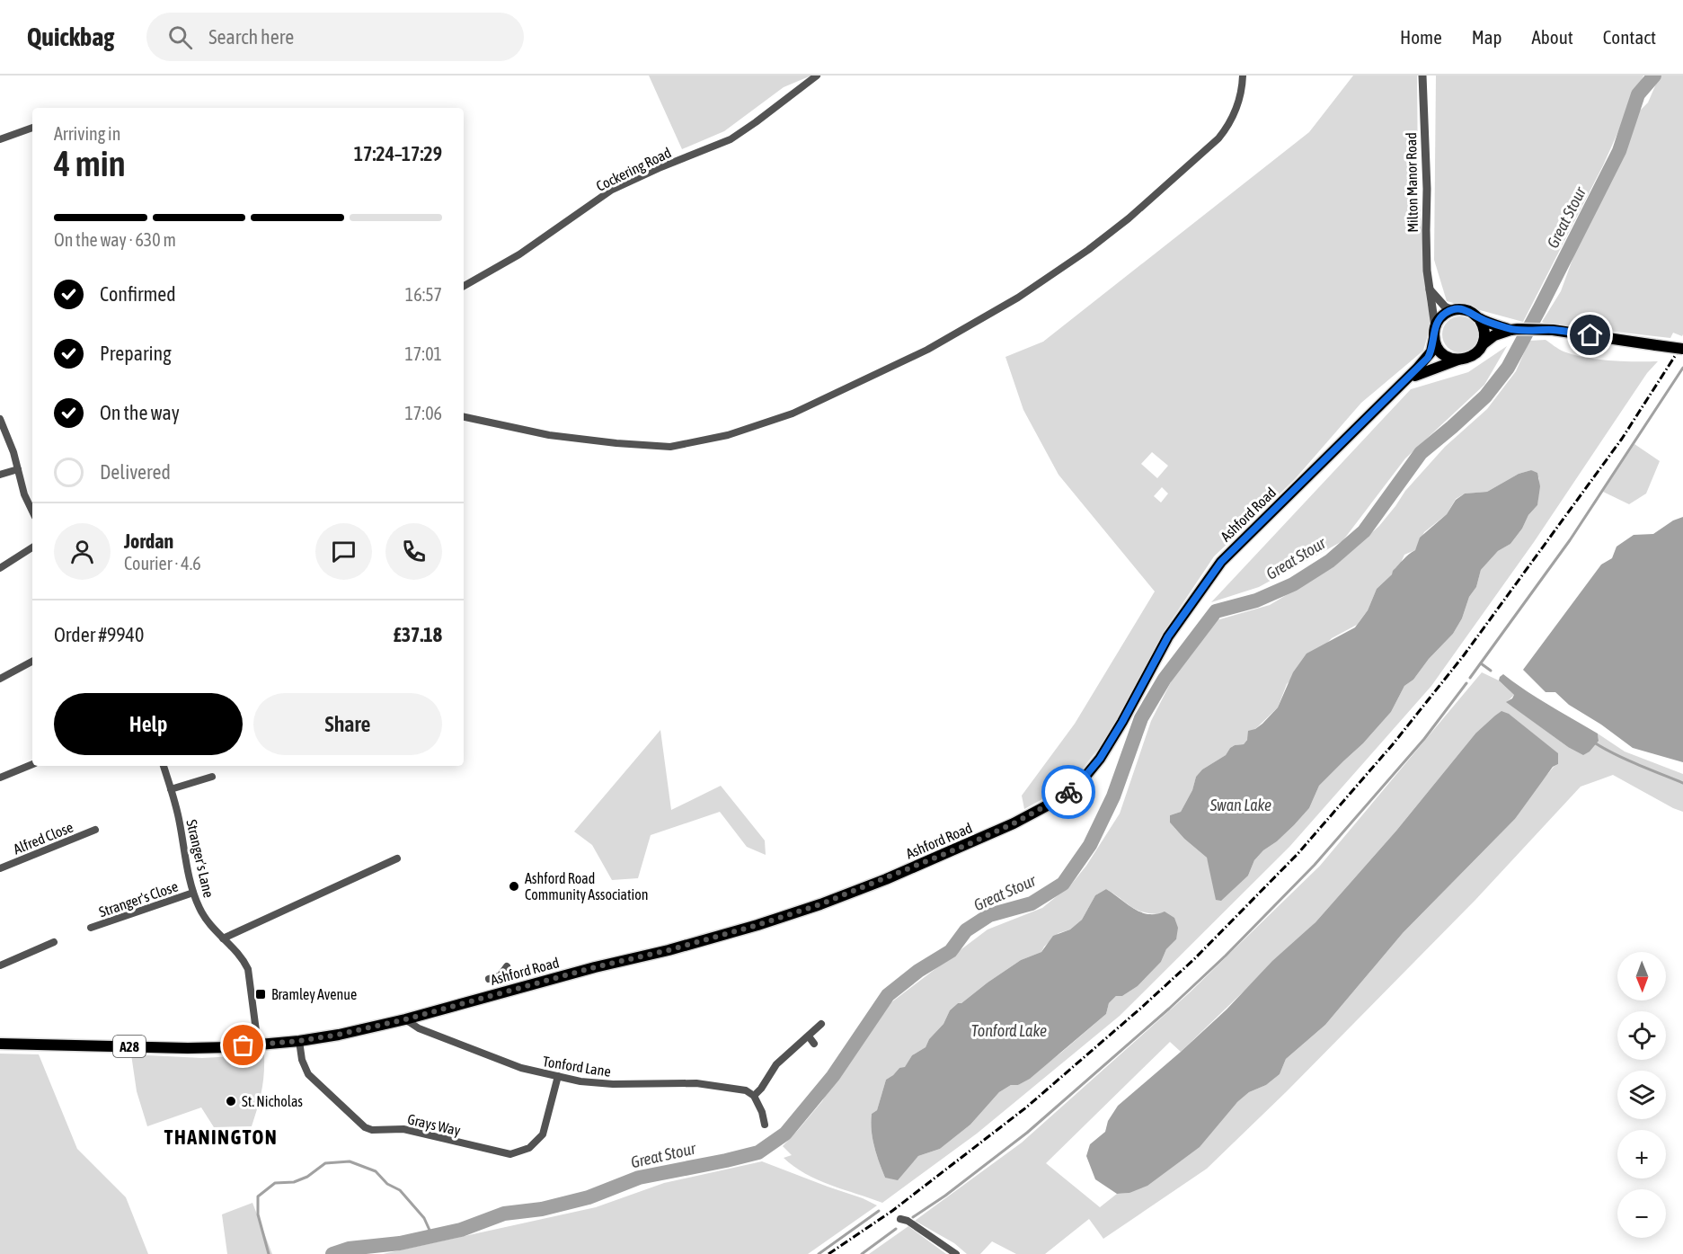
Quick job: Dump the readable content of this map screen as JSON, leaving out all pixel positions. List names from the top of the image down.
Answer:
{
  "streets": {
    "highway": ["Ashford Road", "A28"],
    "street": [
      "Cockering Road",
      "Milton Manor Road",
      "Alfred Close",
      "Stranger's Lane",
      "Stranger's Close",
      "Tonford Lane",
      "Grays Way"
    ]
  },
  "crossings": [
    ["Milton Manor Road", "Ashford Road"],
    ["Ashford Road", "A28"],
    ["Ashford Road", "Tonford Lane"],
    ["Ashford Road", "Grays Way"],
    ["Stranger's Lane", "Stranger's Close"],
    ["Stranger's Lane", "A28"],
    ["A28", "Grays Way"],
    ["Tonford Lane", "Grays Way"]
  ],
  "districts": ["THANINGTON"],
  "water": ["Great Stour", "Swan Lake", "Tonford Lake"],
  "places": {
    "other": ["Ashford Road Community Association", "St. Nicholas"],
    "transit": ["Bramley Avenue"]
  },
  "north": "bottom",
  "page": {
    "header": "Quickbag",
    "search": "Search here",
    "nav": [
      "Home",
      "Map",
      "About",
      "Contact"
    ],
    "heading": ["4 min", "Arriving in", "17:24–17:29"],
    "panel": [
      "Jordan",
      "Courier · 4.6",
      "Order #9940",
      "£37.18"
    ],
    "bar": "On the way · 630 m",
    "list": [
      ["Confirmed", "16:57"],
      ["Preparing", "17:01"],
      ["On the way", "17:06"],
      "Delivered"
    ],
    "buttons": ["Help", "Share"],
    "map_buttons": ["+", "−"]
  }
}
